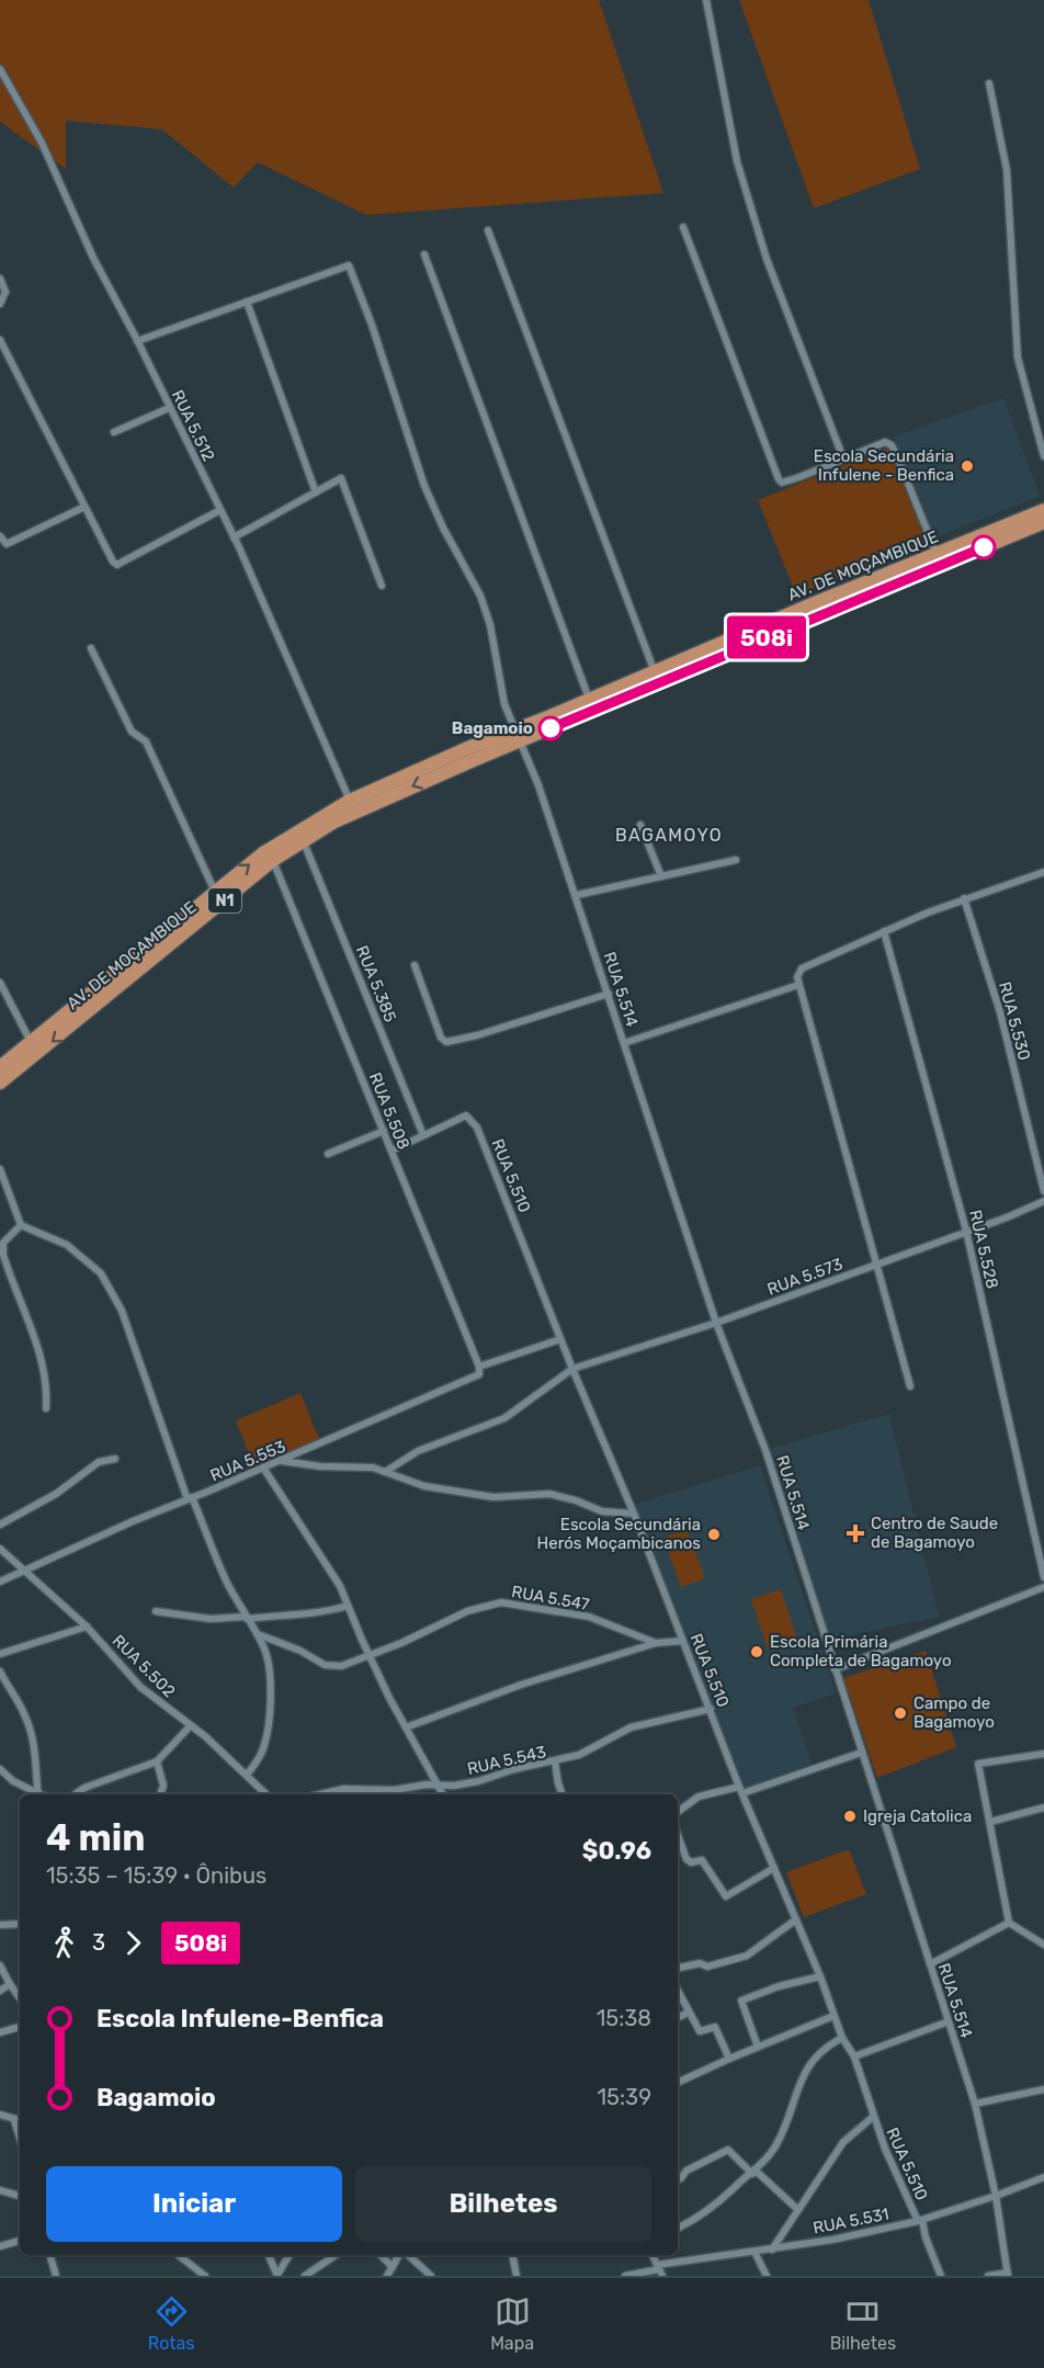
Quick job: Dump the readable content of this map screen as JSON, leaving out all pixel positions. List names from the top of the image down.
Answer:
{
  "streets": {
    "highway": ["AV. DE MOÇAMBIQUE", "N1"],
    "street": [
      "RUA 5.512",
      "RUA 5.385",
      "RUA 5.514",
      "RUA 5.530",
      "RUA 5.508",
      "RUA 5.510",
      "RUA 5.528",
      "RUA 5.573",
      "RUA 5.553",
      "RUA 5.547",
      "RUA 5.502",
      "RUA 5.543",
      "RUA 5.531"
    ]
  },
  "crossings": [
    ["RUA 5.512", "AV. DE MOÇAMBIQUE"],
    ["AV. DE MOÇAMBIQUE", "RUA 5.385"],
    ["AV. DE MOÇAMBIQUE", "RUA 5.514"],
    ["AV. DE MOÇAMBIQUE", "RUA 5.508"],
    ["RUA 5.385", "RUA 5.510"],
    ["RUA 5.514", "RUA 5.573"],
    ["RUA 5.514", "RUA 5.531"],
    ["RUA 5.508", "RUA 5.553"],
    ["RUA 5.510", "RUA 5.573"],
    ["RUA 5.510", "RUA 5.553"],
    ["RUA 5.510", "RUA 5.543"],
    ["RUA 5.510", "RUA 5.531"],
    ["RUA 5.528", "RUA 5.573"],
    ["RUA 5.553", "RUA 5.502"]
  ],
  "districts": ["BAGAMOYO"],
  "places": {
    "other": [
      "Escola Secundária Infulene - Benfica",
      "Bagamoio",
      "Escola Secundária Herós Moçambicanos",
      "Escola Primária Completa de Bagamoyo",
      "Campo de Bagamoyo",
      "Igreja Catolica"
    ],
    "health": ["Centro de Saude de Bagamoyo"]
  },
  "lines": ["bus line 508i"],
  "page": {
    "on_map": "508i",
    "heading": ["4 min", "15:35 – 15:39 · Ônibus", "$0.96"],
    "legs": ["3", "508i"],
    "list": [
      {
        "name": "Escola Infulene-Benfica",
        "value": "15:38"
      },
      {
        "name": "Bagamoio",
        "value": "15:39"
      }
    ],
    "buttons": ["Iniciar", "Bilhetes"],
    "tabs": ["Rotas", "Mapa", "Bilhetes"]
  }
}
